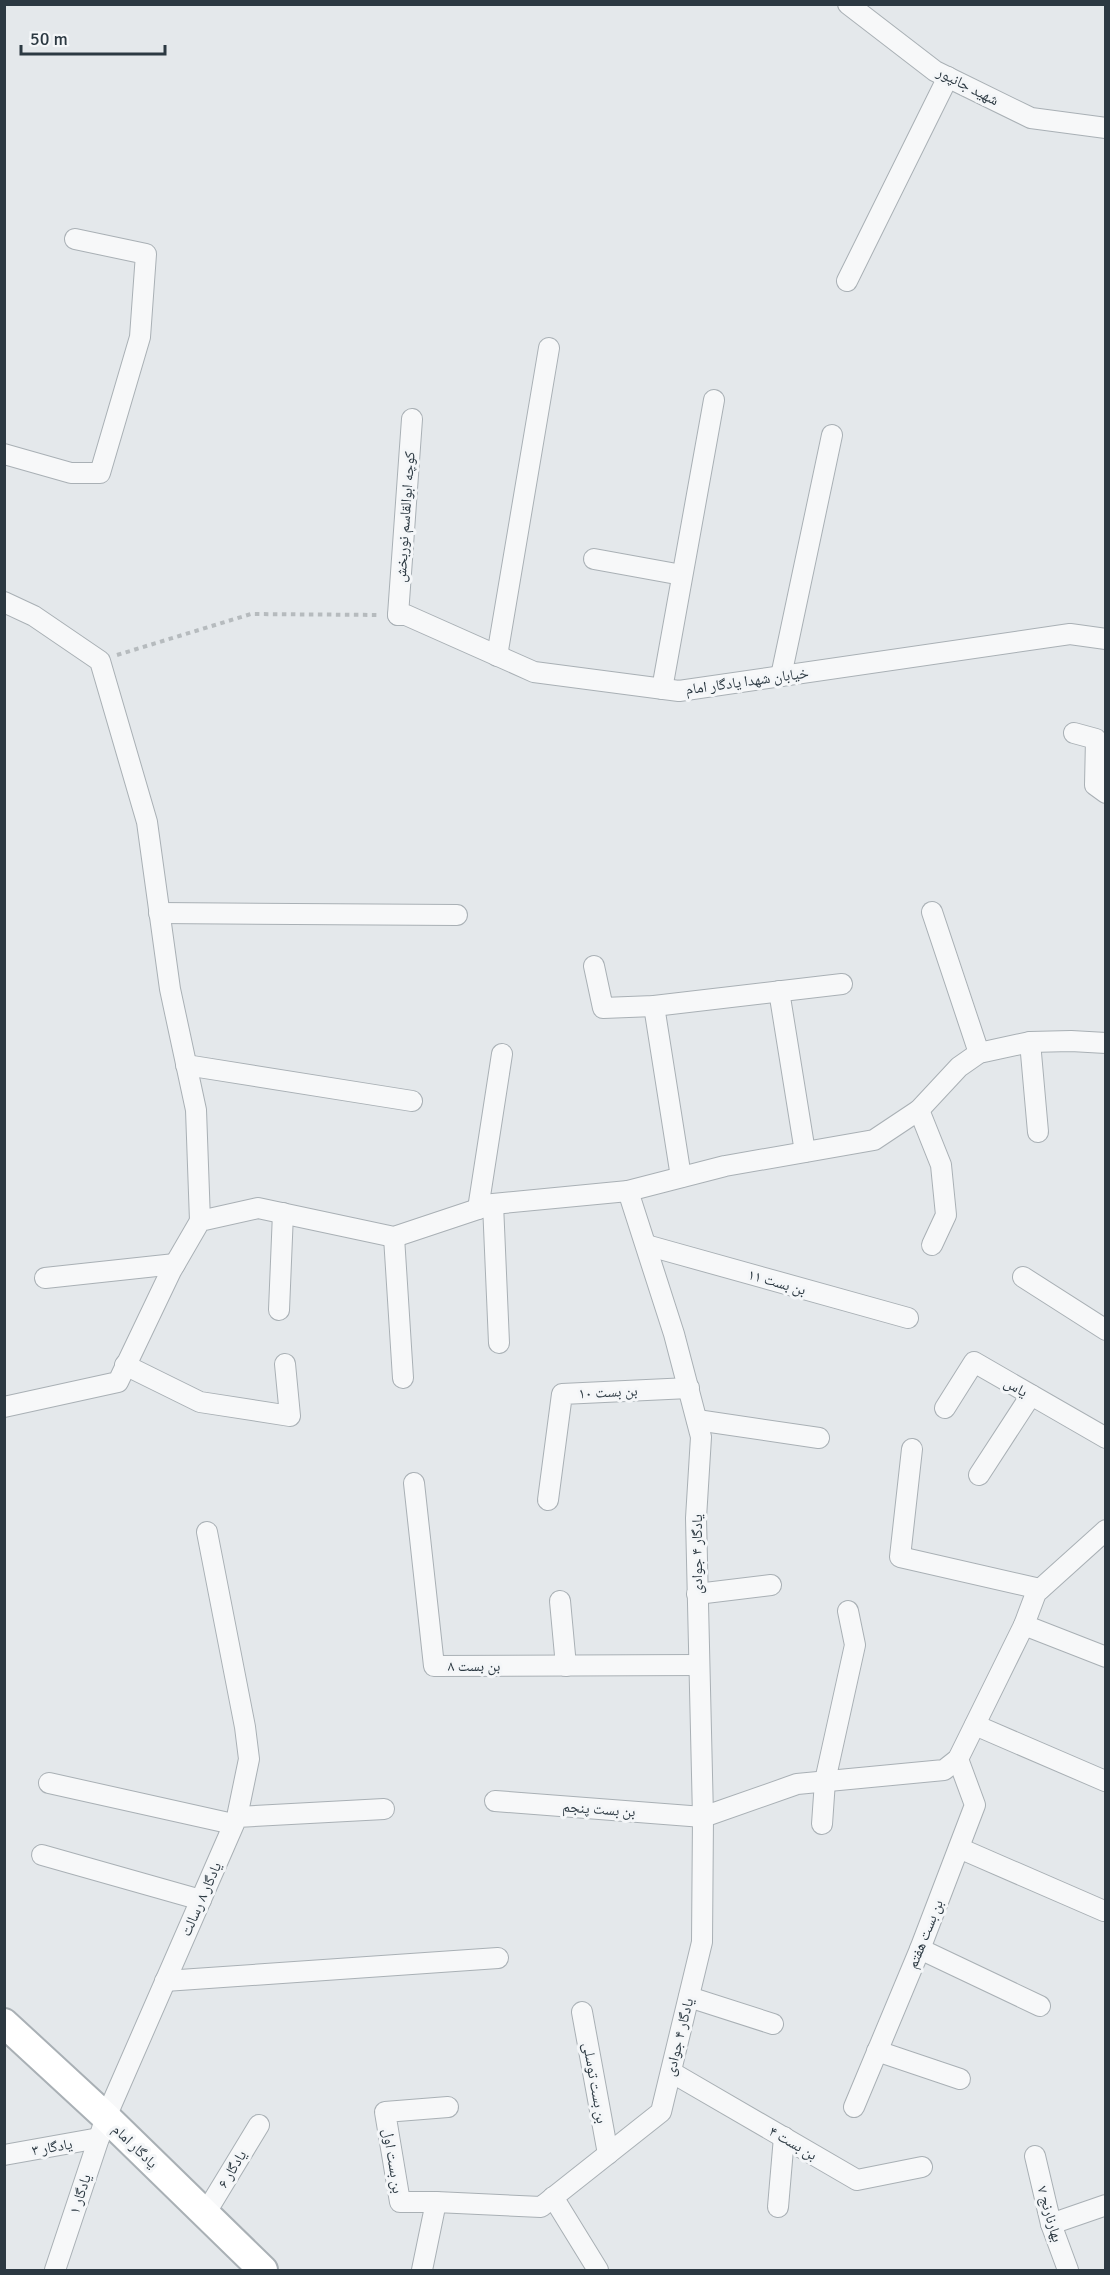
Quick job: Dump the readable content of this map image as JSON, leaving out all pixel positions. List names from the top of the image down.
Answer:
{
  "streets": {
    "main road": ["یادگار امام"],
    "street": [
      "شهید جانپور",
      "خیابان شهدا یادگار امام",
      "بن بست ۱۱",
      "یاس",
      "بن بست ۱۰",
      "یادگار ۴ جوادی",
      "بن بست ۸",
      "بن بست پنجم",
      "یادگار ۸ رسالت",
      "بن بست هفتم",
      "بن بست توسلی",
      "بن بست ۴",
      "یادگار ۳",
      "بن بست اول",
      "یادگار ۶",
      "یادگار ۱",
      "بهارنارنج ۷"
    ]
  },
  "crossings": [
    ["بن بست ۱۱", "یادگار ۴ جوادی"],
    ["بن بست ۱۰", "یادگار ۴ جوادی"],
    ["یادگار ۴ جوادی", "بن بست ۸"],
    ["یادگار ۴ جوادی", "بن بست پنجم"],
    ["یادگار ۴ جوادی", "بن بست توسلی"],
    ["یادگار ۴ جوادی", "بن بست ۴"],
    ["یادگار ۴ جوادی", "بن بست اول"],
    ["یادگار ۸ رسالت", "یادگار امام"],
    ["یادگار ۸ رسالت", "یادگار ۳"],
    ["یادگار ۸ رسالت", "یادگار ۱"],
    ["یادگار امام", "یادگار ۳"],
    ["یادگار امام", "یادگار ۶"],
    ["یادگار امام", "یادگار ۱"],
    ["یادگار ۳", "یادگار ۱"]
  ],
  "scale_bar": "50 m"
}
